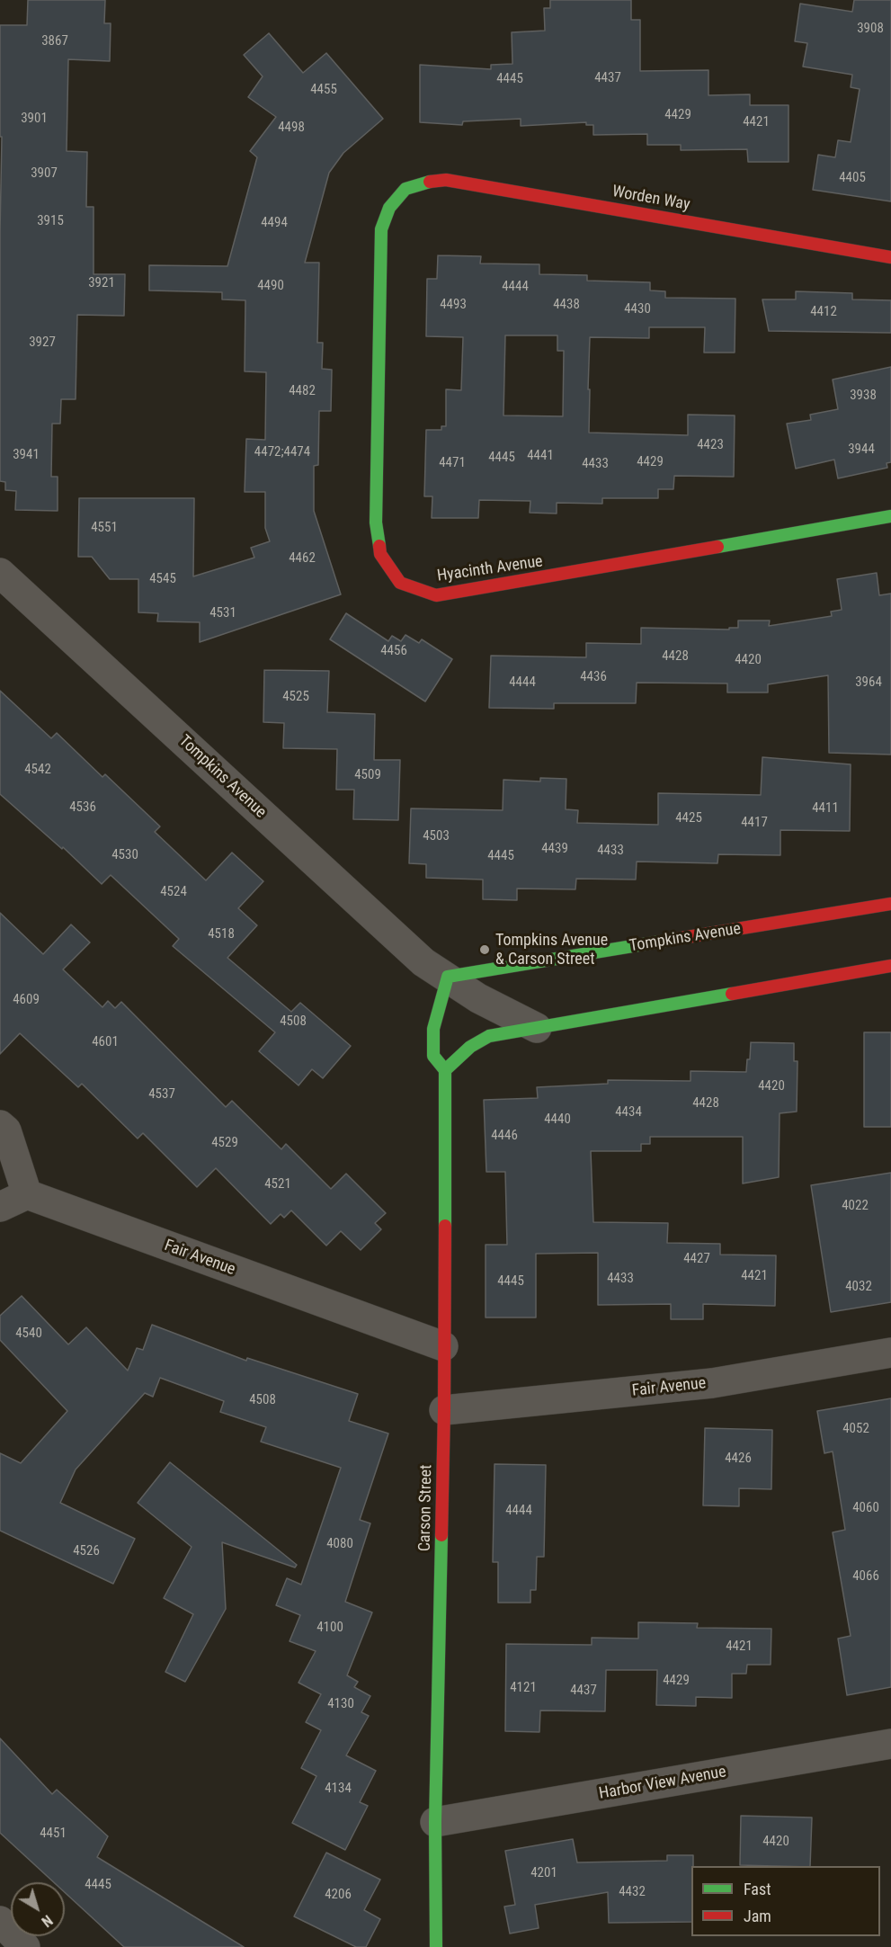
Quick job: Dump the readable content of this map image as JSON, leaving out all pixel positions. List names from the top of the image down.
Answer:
{
  "streets": {
    "street": [
      "Worden Way",
      "Hyacinth Avenue",
      "Tompkins Avenue",
      "Fair Avenue",
      "Carson Street",
      "Harbor View Avenue"
    ]
  },
  "crossings": [
    ["Worden Way", "Hyacinth Avenue"],
    ["Fair Avenue", "Carson Street"],
    ["Carson Street", "Harbor View Avenue"]
  ],
  "places": ["Tompkins Avenue & Carson Street"],
  "house_numbers": [
    "3908",
    "3867",
    "4437",
    "4445",
    "4455",
    "4429",
    "3901",
    "4421",
    "4498",
    "3907",
    "4405",
    "3915",
    "4494",
    "3921",
    "4490",
    "4444",
    "4493",
    "4438",
    "4430",
    "4412",
    "3927",
    "4482",
    "3938",
    "4423",
    "3944",
    "4472;4474",
    "3941",
    "4441",
    "4445",
    "4429",
    "4471",
    "4433",
    "4551",
    "4462",
    "4545",
    "4531",
    "4456",
    "4428",
    "4420",
    "4436",
    "4444",
    "3964",
    "4525",
    "4542",
    "4509",
    "4536",
    "4411",
    "4425",
    "4417",
    "4503",
    "4439",
    "4433",
    "4530",
    "4445",
    "4524",
    "4518",
    "4609",
    "4508",
    "4601",
    "4420",
    "4537",
    "4428",
    "4434",
    "4440",
    "4446",
    "4529",
    "4521",
    "4022",
    "4427",
    "4421",
    "4433",
    "4445",
    "4032",
    "4540",
    "4508",
    "4052",
    "4426",
    "4060",
    "4444",
    "4080",
    "4526",
    "4066",
    "4100",
    "4421",
    "4429",
    "4121",
    "4437",
    "4130",
    "4134",
    "4451",
    "4420",
    "4201",
    "4445",
    "4432",
    "4206"
  ],
  "legend": ["Fast", "Jam"],
  "north": "bottom right"
}
